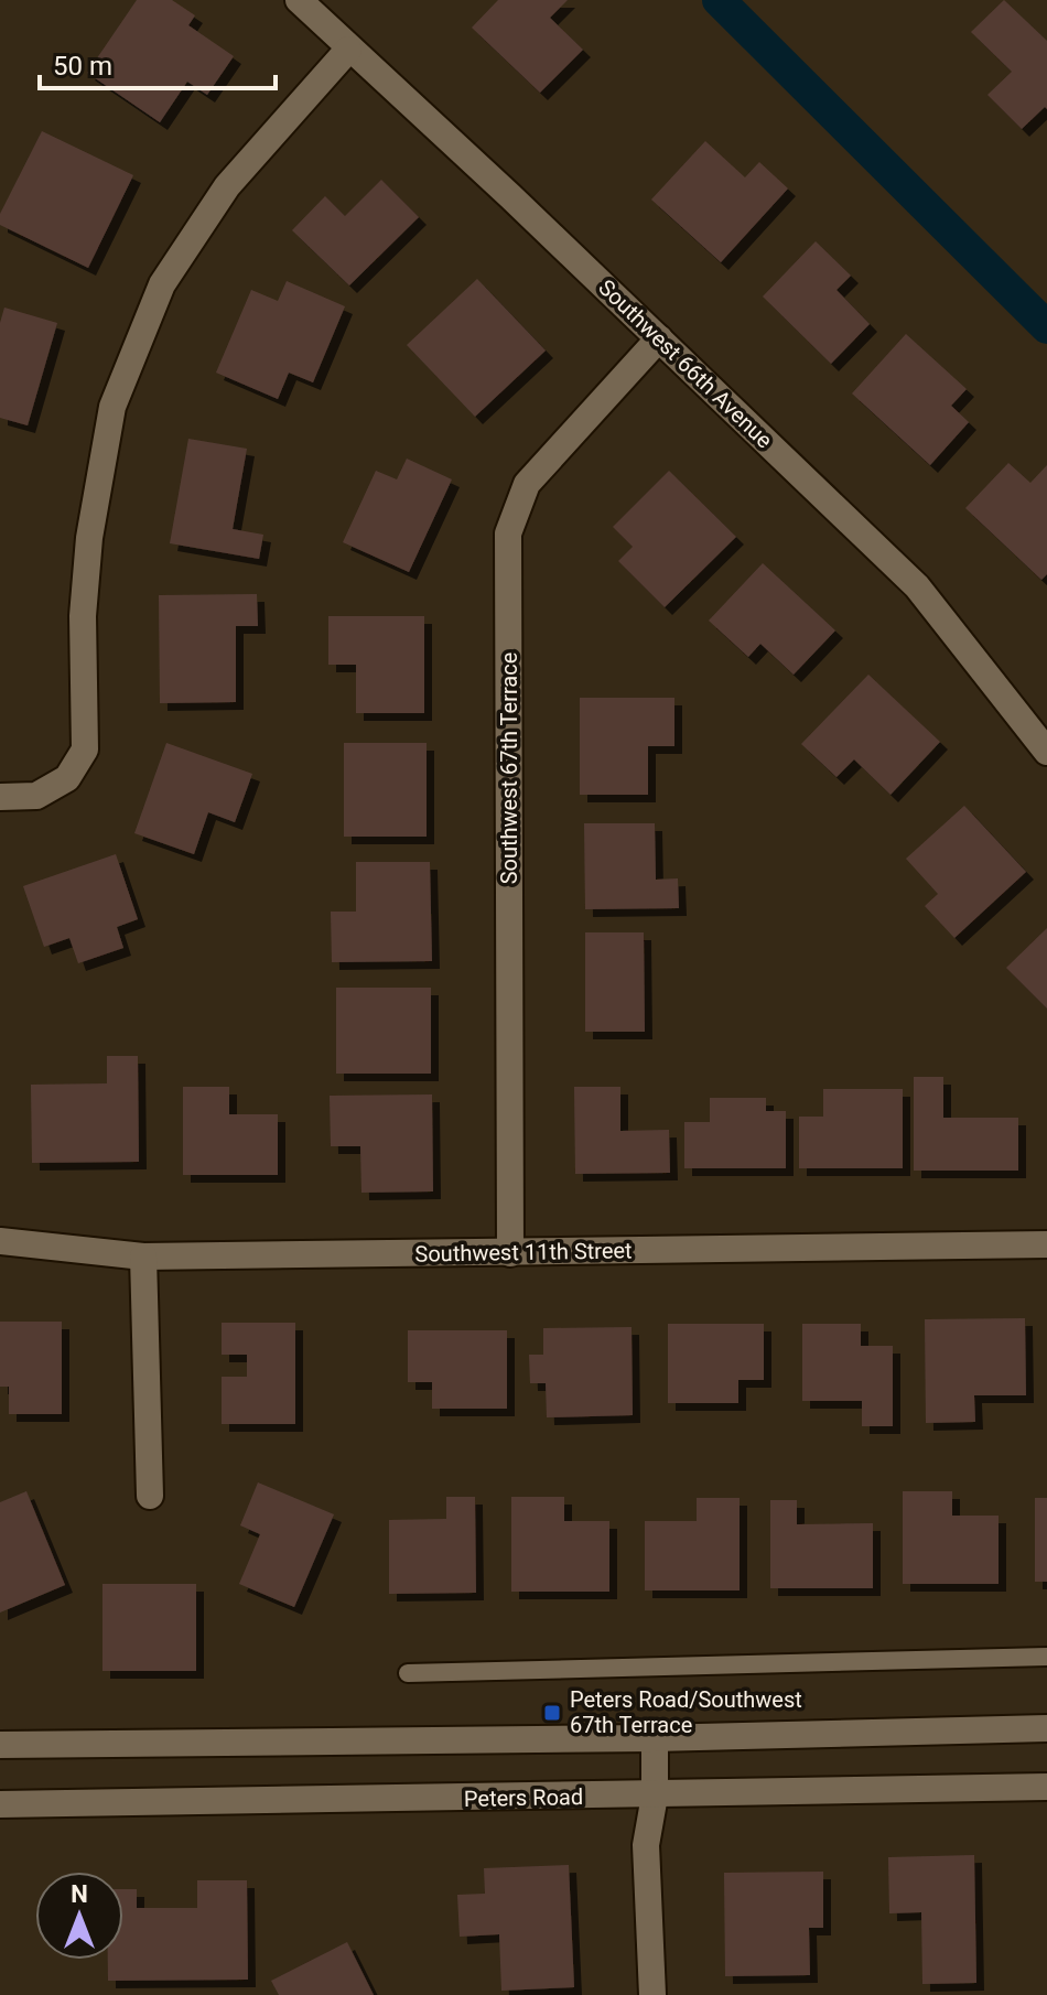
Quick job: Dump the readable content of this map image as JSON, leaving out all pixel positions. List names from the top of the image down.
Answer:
{
  "streets": {
    "street": [
      "Southwest 66th Avenue",
      "Southwest 67th Terrace",
      "Southwest 11th Street",
      "Peters Road"
    ]
  },
  "crossings": [
    ["Southwest 66th Avenue", "Southwest 67th Terrace"],
    ["Southwest 67th Terrace", "Southwest 11th Street"]
  ],
  "places": {
    "transit": ["Peters Road/Southwest 67th Terrace"]
  },
  "scale_bar": "50 m",
  "north": "top"
}
